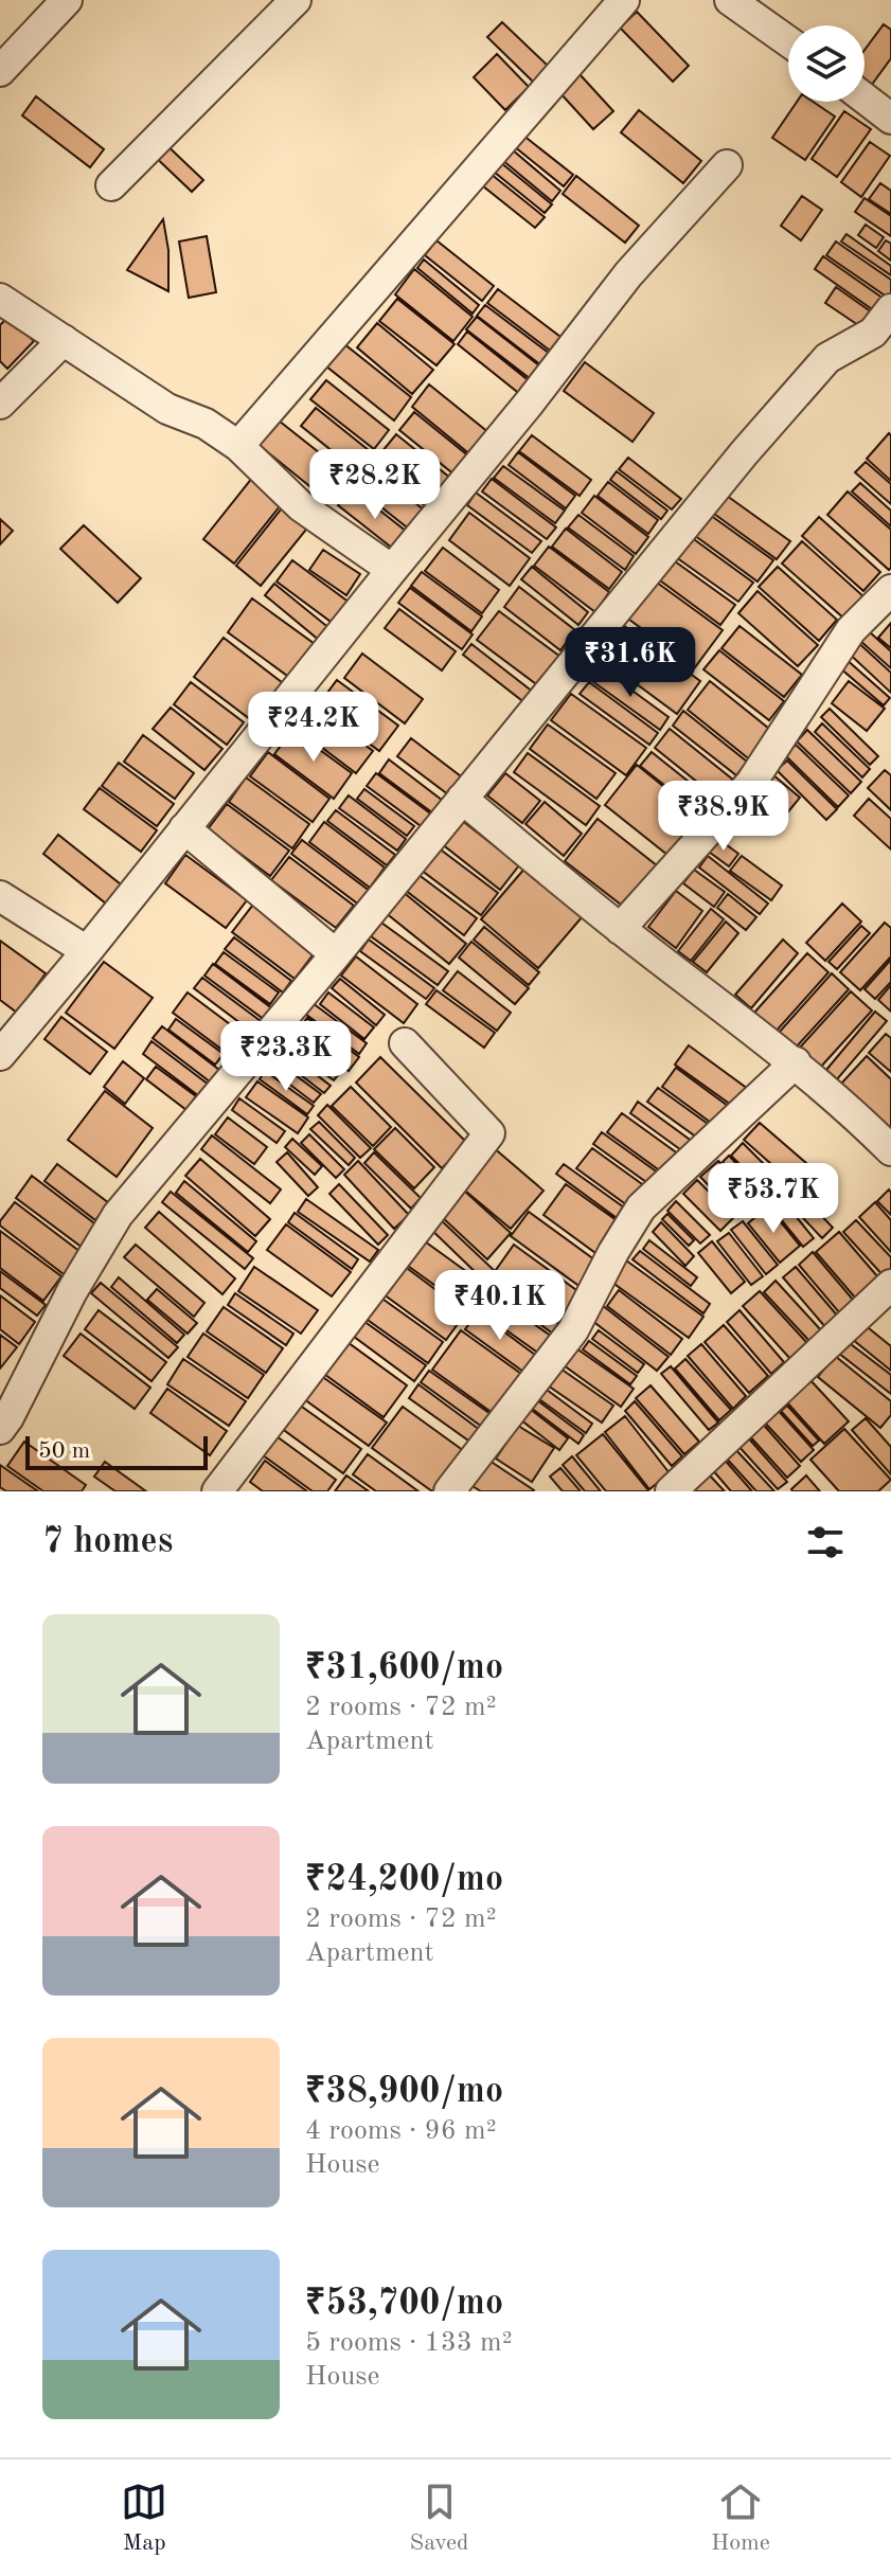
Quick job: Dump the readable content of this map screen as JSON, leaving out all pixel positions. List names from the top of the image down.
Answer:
{
  "scale_bar": "50 m",
  "page": {
    "price": [
      "₹28.2K",
      "₹31.6K",
      "₹24.2K",
      "₹38.9K",
      "₹23.3K",
      "₹53.7K",
      "₹40.1K"
    ],
    "scale": "50 m",
    "heading": "7 homes",
    "list": [
      {
        "name": "₹31,600/mo",
        "note": "2 rooms · 72 m² · Apartment"
      },
      {
        "name": "₹24,200/mo",
        "note": "2 rooms · 72 m² · Apartment"
      },
      {
        "name": "₹38,900/mo",
        "note": "4 rooms · 96 m² · House"
      },
      {
        "name": "₹53,700/mo",
        "note": "5 rooms · 133 m² · House"
      }
    ],
    "tabs": ["Map", "Saved", "Home"]
  }
}
